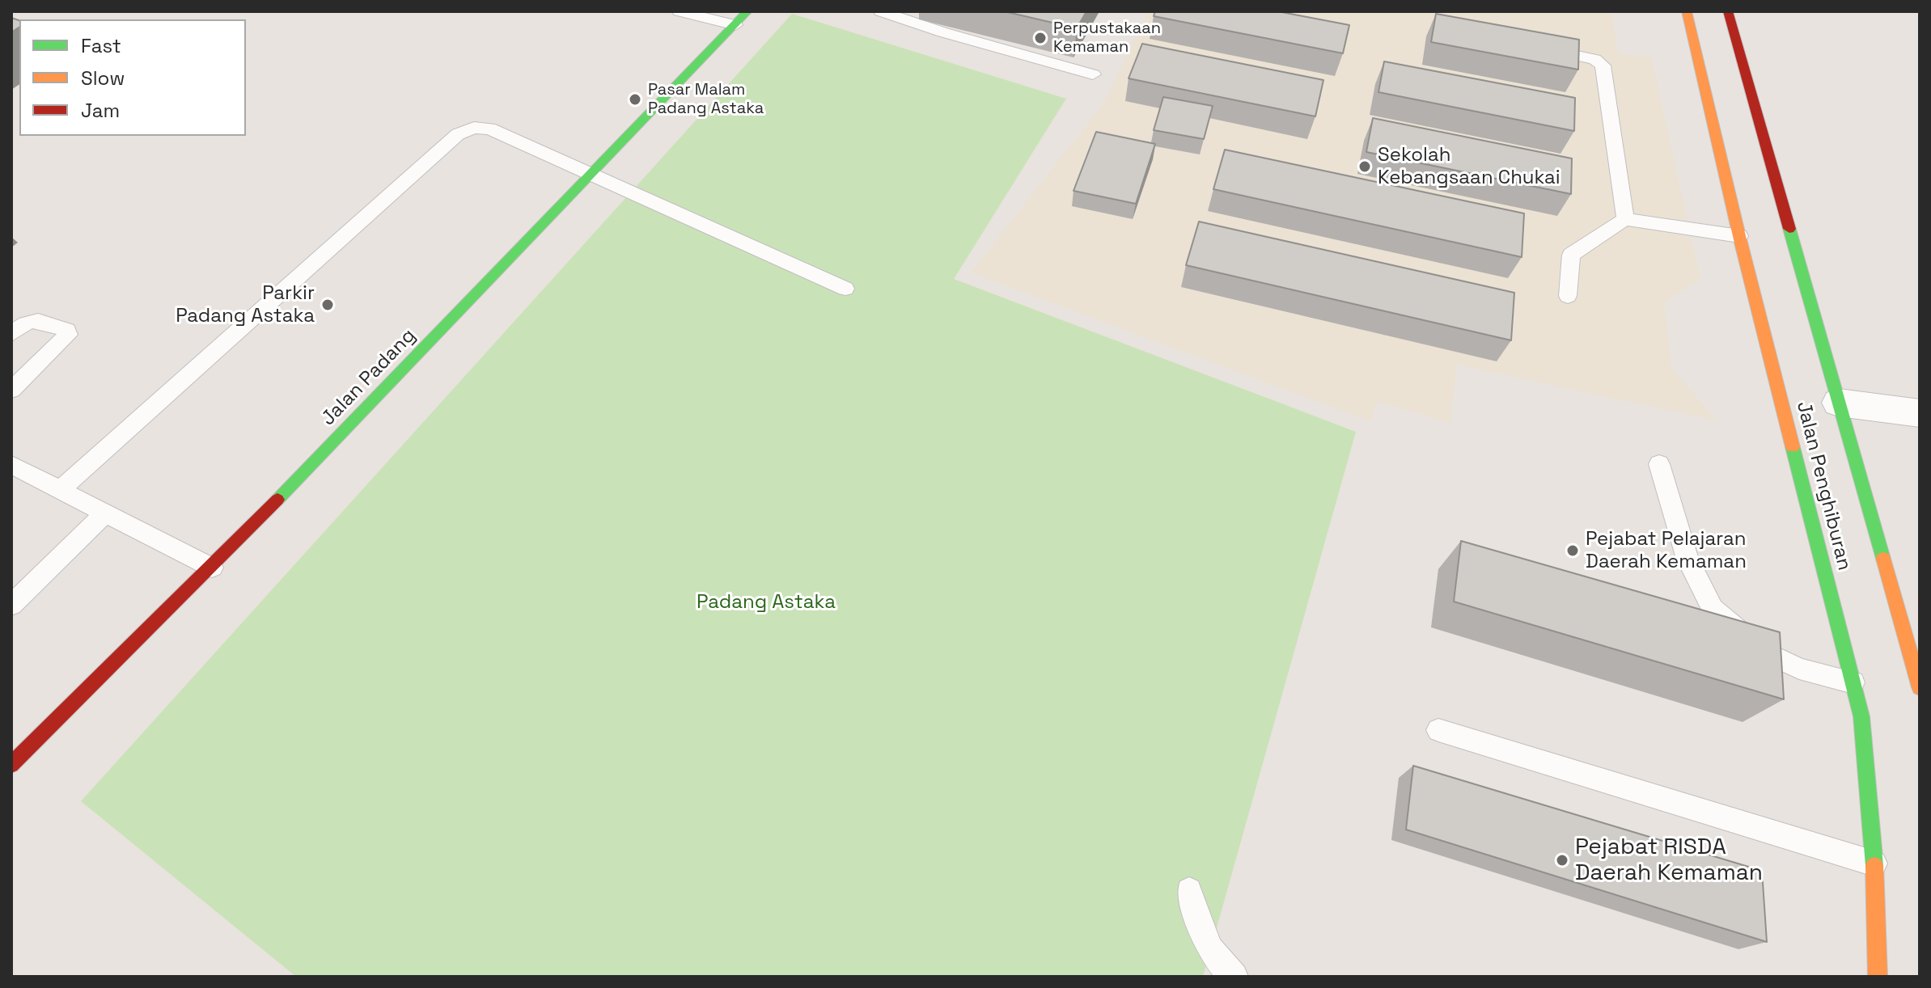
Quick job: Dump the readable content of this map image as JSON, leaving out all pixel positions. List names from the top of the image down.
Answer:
{
  "streets": {
    "main road": ["Jalan Padang", "Jalan Penghiburan"]
  },
  "parks": ["Padang Astaka"],
  "places": [
    "Perpustakaan Kemaman",
    "Pasar Malam Padang Astaka",
    "Sekolah Kebangsaan Chukai",
    "Parkir Padang Astaka",
    "Pejabat Pelajaran Daerah Kemaman",
    "Pejabat RISDA Daerah Kemaman"
  ],
  "legend": ["Fast", "Slow", "Jam"]
}
